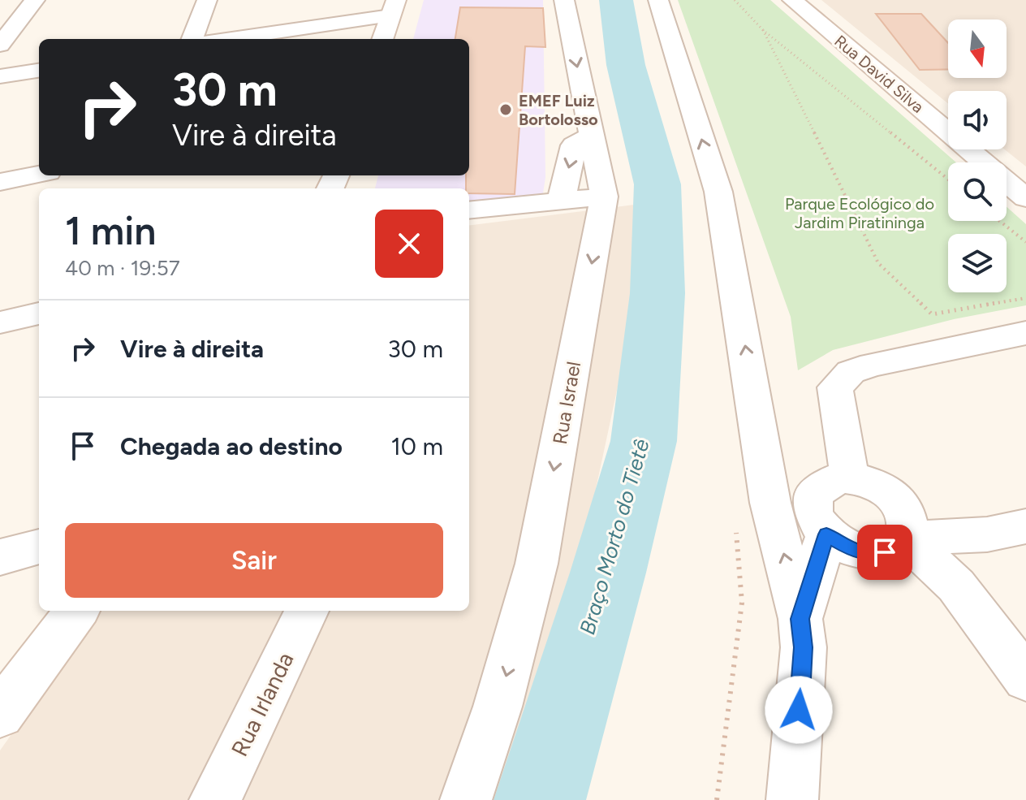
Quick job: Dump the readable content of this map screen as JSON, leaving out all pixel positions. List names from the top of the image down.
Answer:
{
  "streets": {
    "street": ["Rua David Silva", "Rua Israel", "Rua Irlanda"]
  },
  "water": ["Braço Morto do Tietê"],
  "parks": ["Parque Ecológico do Jardim Piratininga"],
  "places": ["EMEF Luiz Bortolosso"],
  "north": "bottom",
  "page": {
    "turn": ["30 m", "Vire à direita"],
    "heading": ["1 min", "40 m · 19:57"],
    "list": [
      {
        "name": "Vire à direita",
        "value": "30 m"
      },
      {
        "name": "Chegada ao destino",
        "value": "10 m"
      }
    ],
    "buttons": "Sair"
  }
}
